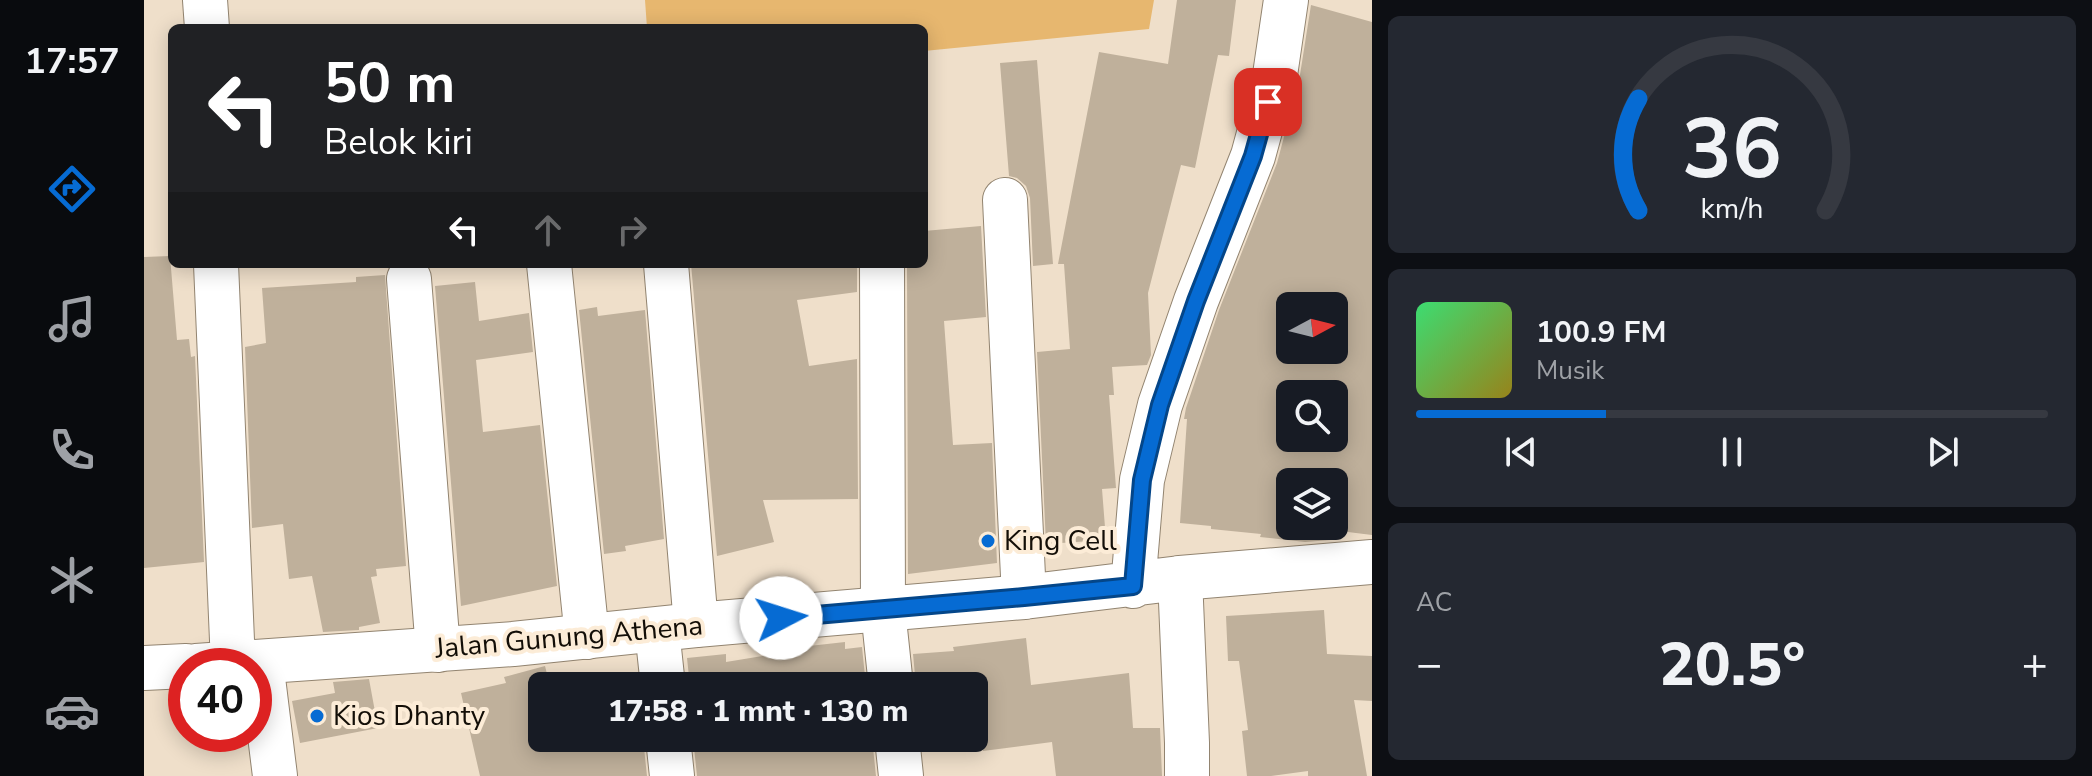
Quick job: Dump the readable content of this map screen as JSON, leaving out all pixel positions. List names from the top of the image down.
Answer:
{
  "streets": {
    "street": ["Jalan Gunung Athena"]
  },
  "places": ["King Cell", "Kios Dhanty"],
  "north": "right",
  "page": {
    "tabs": "17:57",
    "turn": ["50 m", "Belok kiri"],
    "song": ["100.9 FM", "Musik"],
    "tile": "AC",
    "heat": ["−", "20.5°", "+"],
    "limit": "40",
    "trip": "17:58 · 1 mnt · 130 m",
    "gauge": ["36", "km/h"]
  }
}
